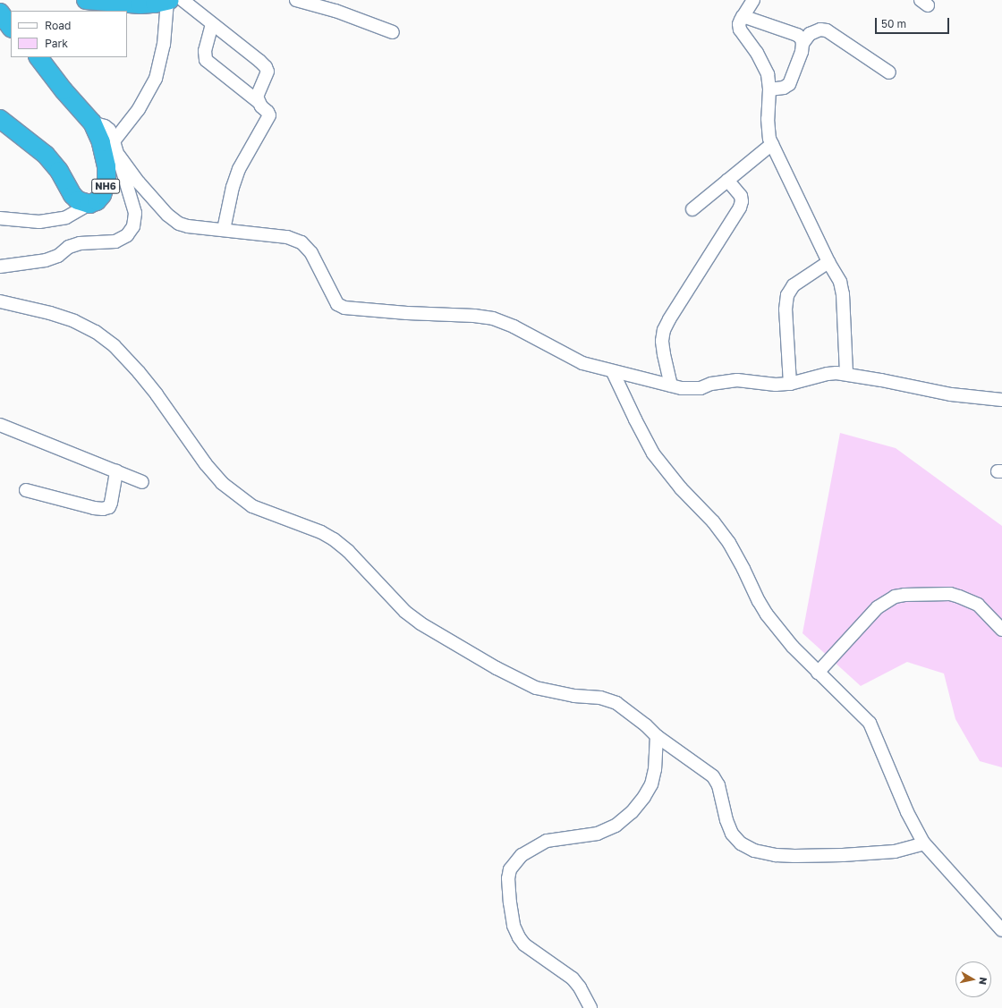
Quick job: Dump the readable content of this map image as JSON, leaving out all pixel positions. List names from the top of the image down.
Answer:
{
  "streets": {
    "highway": ["NH6"]
  },
  "legend": ["Road", "Park"],
  "scale_bar": "50 m",
  "north": "right"
}
